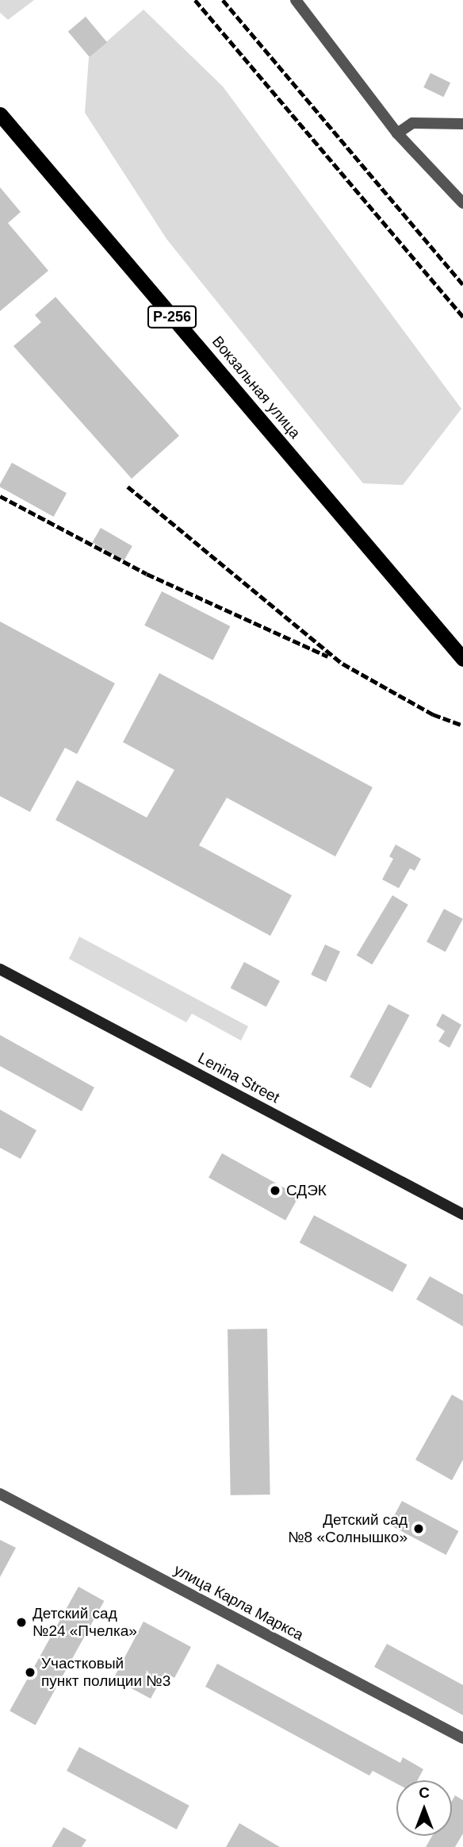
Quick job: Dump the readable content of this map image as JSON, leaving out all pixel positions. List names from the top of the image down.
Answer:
{
  "streets": {
    "highway": ["Р-256", "Вокзальная улица"],
    "main road": ["Lenina Street"],
    "street": ["улица Карла Маркса"]
  },
  "places": [
    "СДЭК",
    "Детский сад №8 «Солнышко»",
    "Детский сад №24 «Пчелка»",
    "Участковый пункт полиции №3"
  ],
  "north": "top"
}
